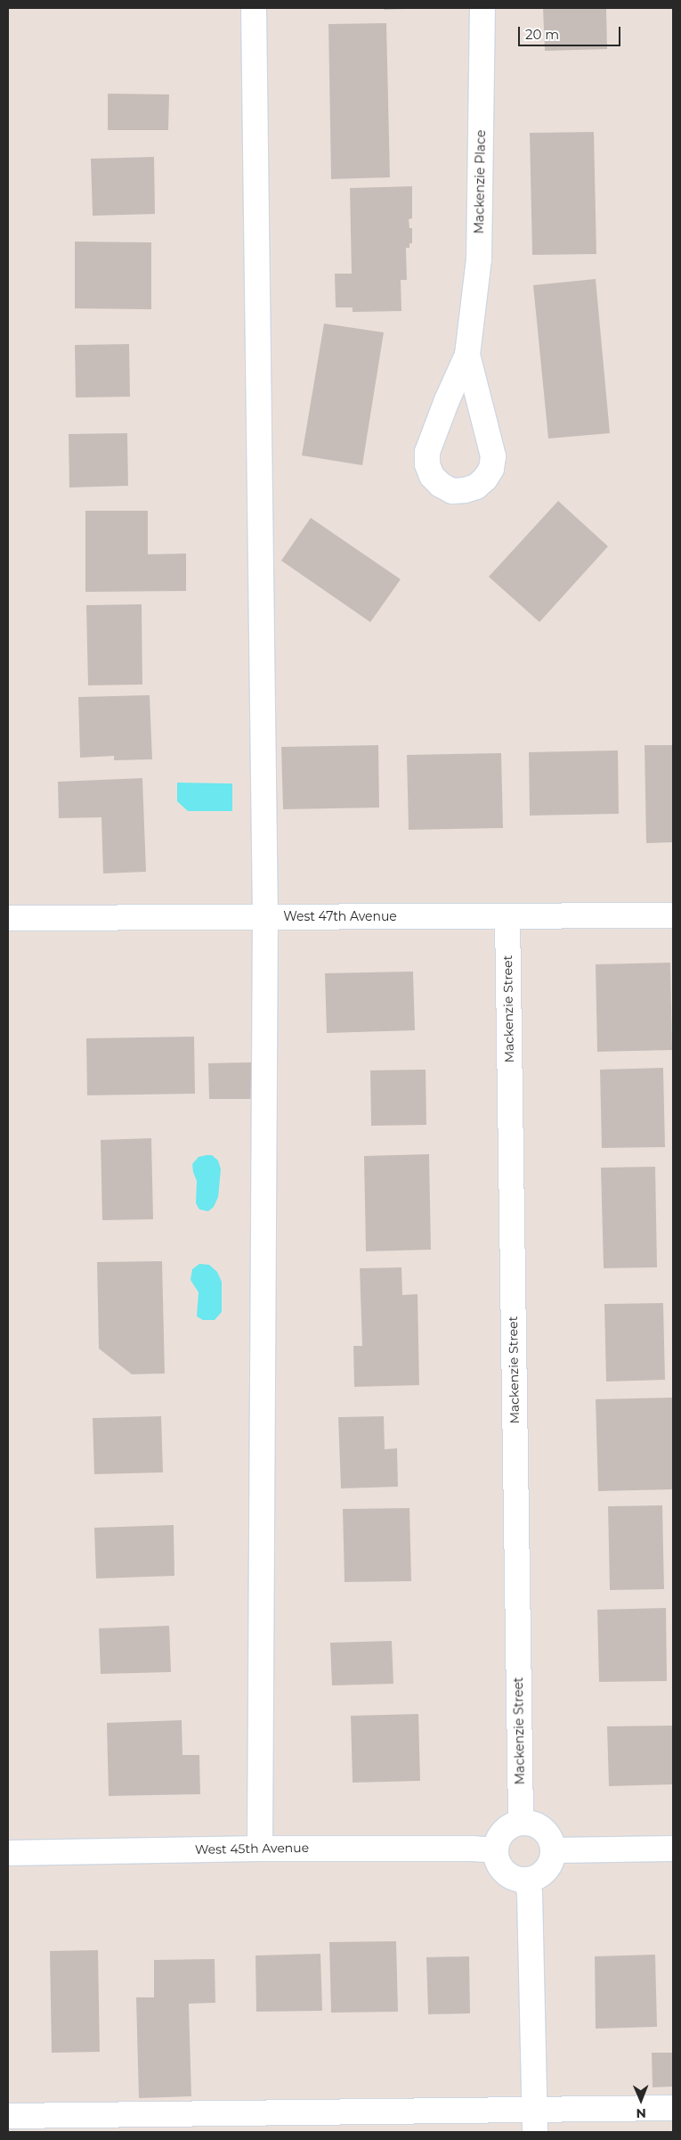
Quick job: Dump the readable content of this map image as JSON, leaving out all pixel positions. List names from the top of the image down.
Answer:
{
  "streets": {
    "street": [
      "Mackenzie Place",
      "West 47th Avenue",
      "Mackenzie Street",
      "West 45th Avenue"
    ]
  },
  "crossings": [
    ["West 47th Avenue", "Mackenzie Street"],
    ["Mackenzie Street", "West 45th Avenue"]
  ],
  "scale_bar": "20 m",
  "north": "bottom"
}
